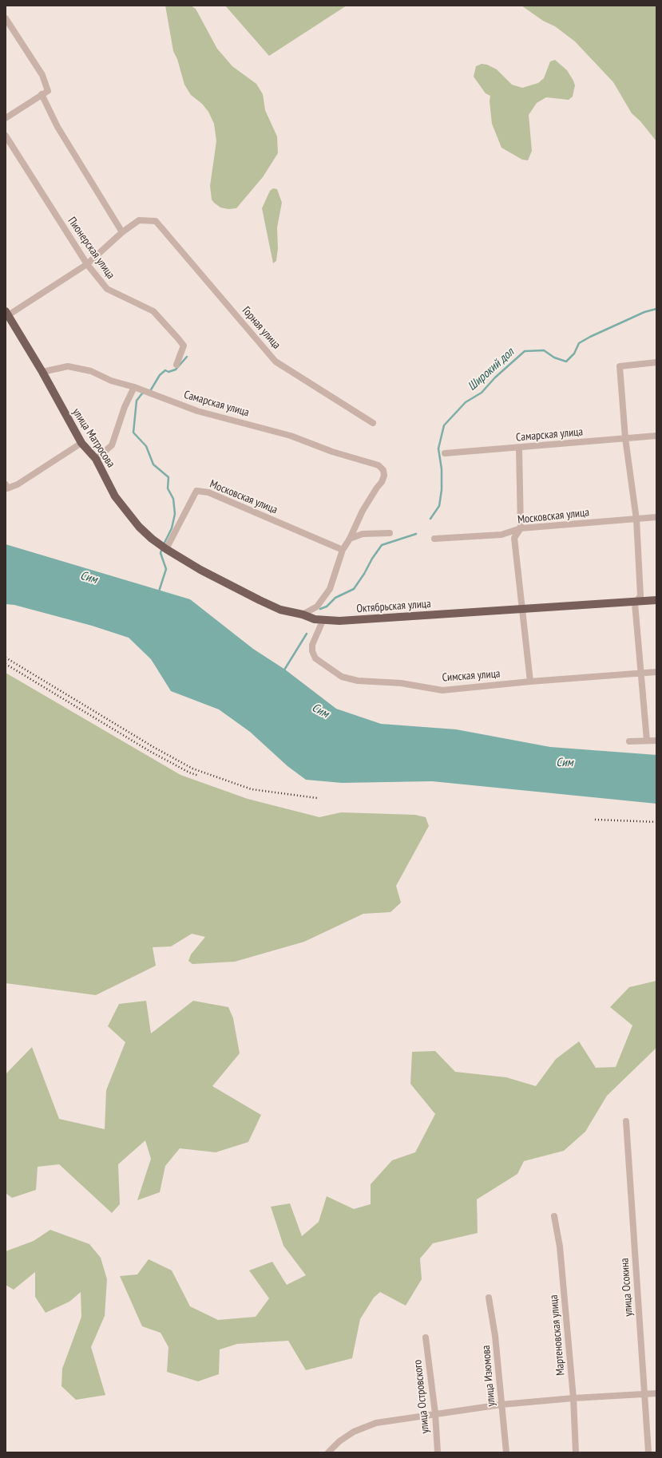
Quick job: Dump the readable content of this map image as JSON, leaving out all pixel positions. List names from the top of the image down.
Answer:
{
  "streets": {
    "main road": ["улица Матросова", "Октябрьская улица"],
    "street": [
      "Пионерская улица",
      "Горная улица",
      "Самарская улица",
      "Московская улица",
      "Симская улица",
      "улица Осокина",
      "Мартеновская улица",
      "улица Изюмова",
      "улица Островского"
    ]
  },
  "crossings": [
    ["Самарская улица", "улица Матросова"],
    ["улица Матросова", "Октябрьская улица"],
    ["Московская улица", "Октябрьская улица"],
    ["Октябрьская улица", "Симская улица"]
  ],
  "water": ["Широкий дол", "Сим"]
}
